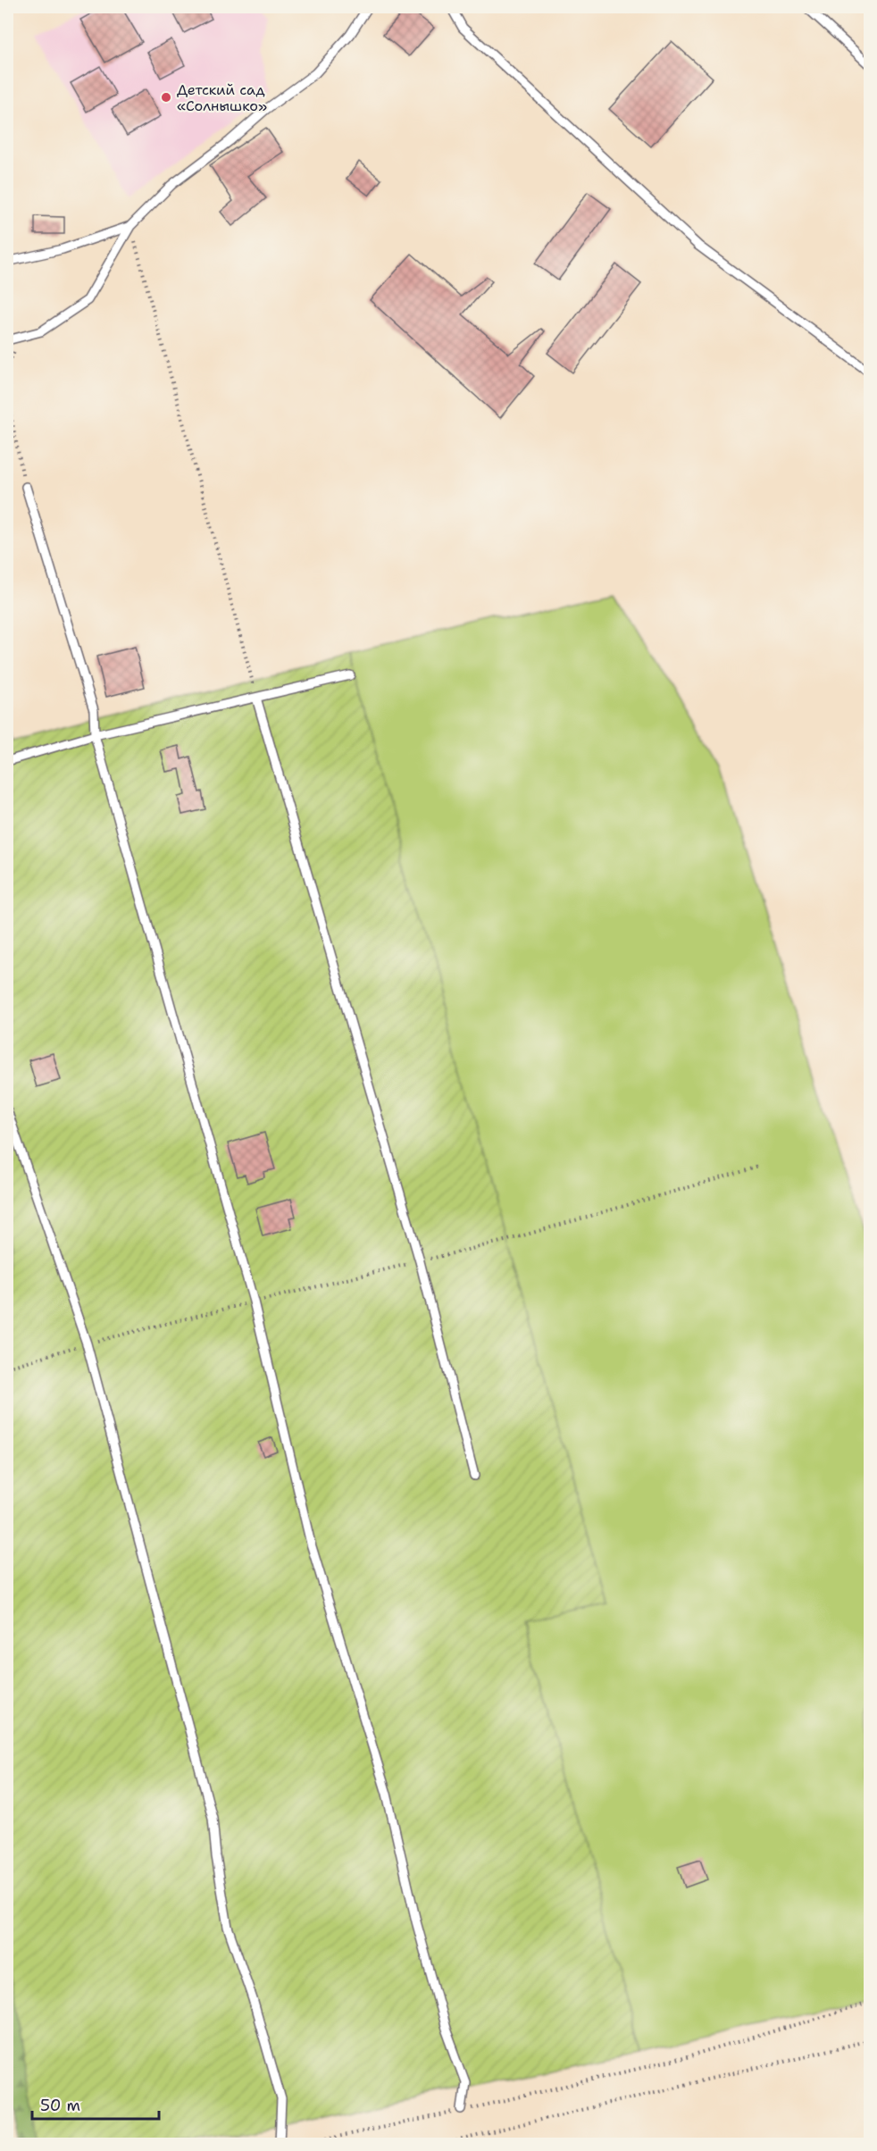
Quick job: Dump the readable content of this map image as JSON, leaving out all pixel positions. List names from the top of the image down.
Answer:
{
  "places": ["Детский сад «Солнышко»"],
  "scale_bar": "50 m"
}
